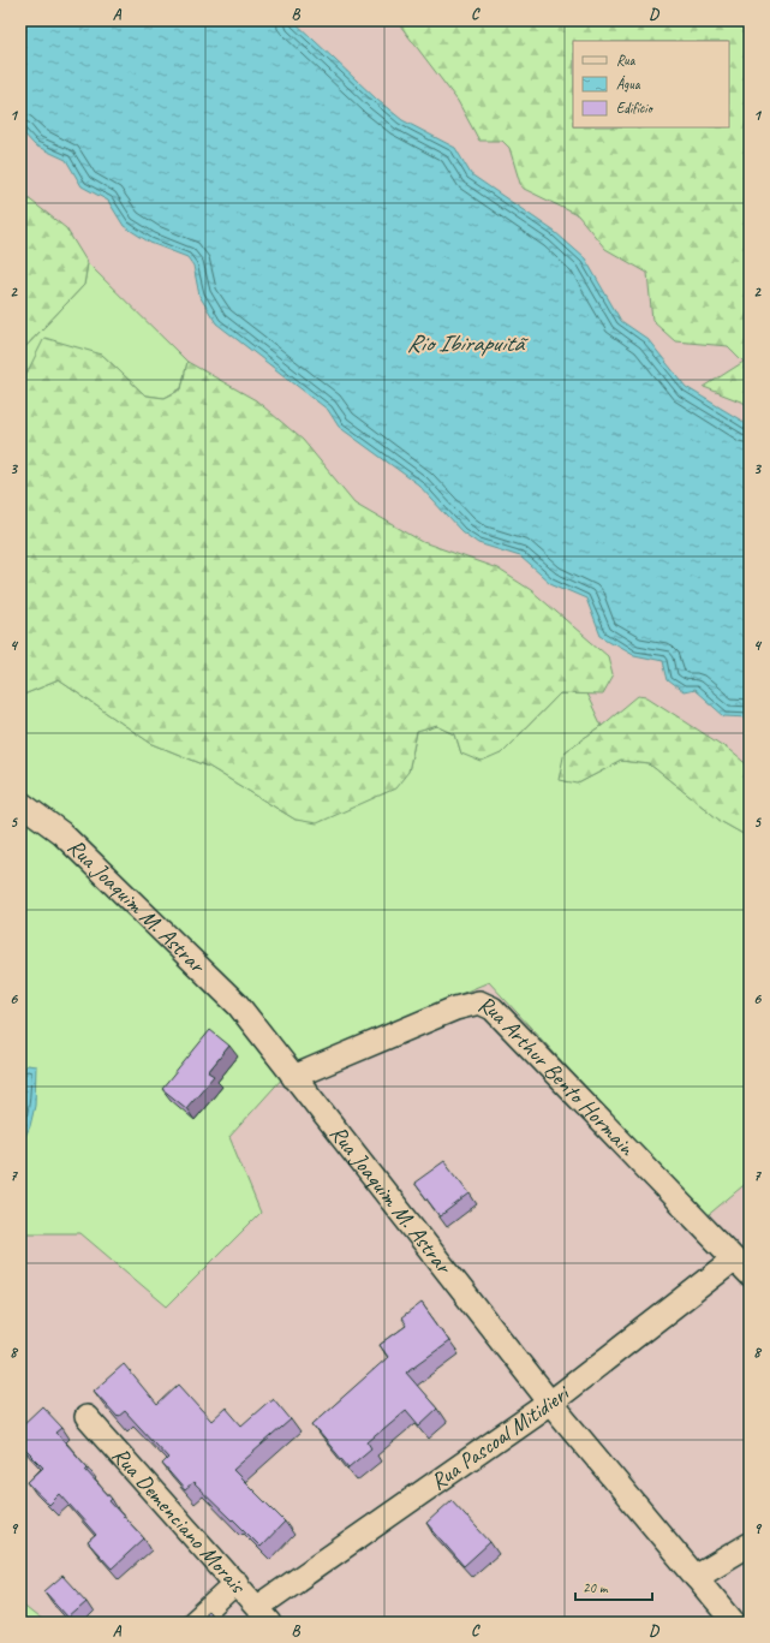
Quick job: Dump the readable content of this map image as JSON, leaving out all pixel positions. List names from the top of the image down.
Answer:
{
  "streets": {
    "street": [
      "Rua Joaquim M. Astrar",
      "Rua Arthur Bento Hormain",
      "Rua Pascoal Mitidieri",
      "Rua Demenciano Morais"
    ]
  },
  "crossings": [
    ["Rua Joaquim M. Astrar", "Rua Arthur Bento Hormain"],
    ["Rua Joaquim M. Astrar", "Rua Pascoal Mitidieri"],
    ["Rua Arthur Bento Hormain", "Rua Pascoal Mitidieri"],
    ["Rua Pascoal Mitidieri", "Rua Demenciano Morais"]
  ],
  "water": ["Rio Ibirapuitã"],
  "legend": ["Rua", "Água", "Edifício"],
  "scale_bar": "20 m",
  "grid": {
    "columns": [
      "A",
      "B",
      "C",
      "D"
    ],
    "rows": [
      "1",
      "2",
      "3",
      "4",
      "5",
      "6",
      "7",
      "8",
      "9"
    ]
  }
}
